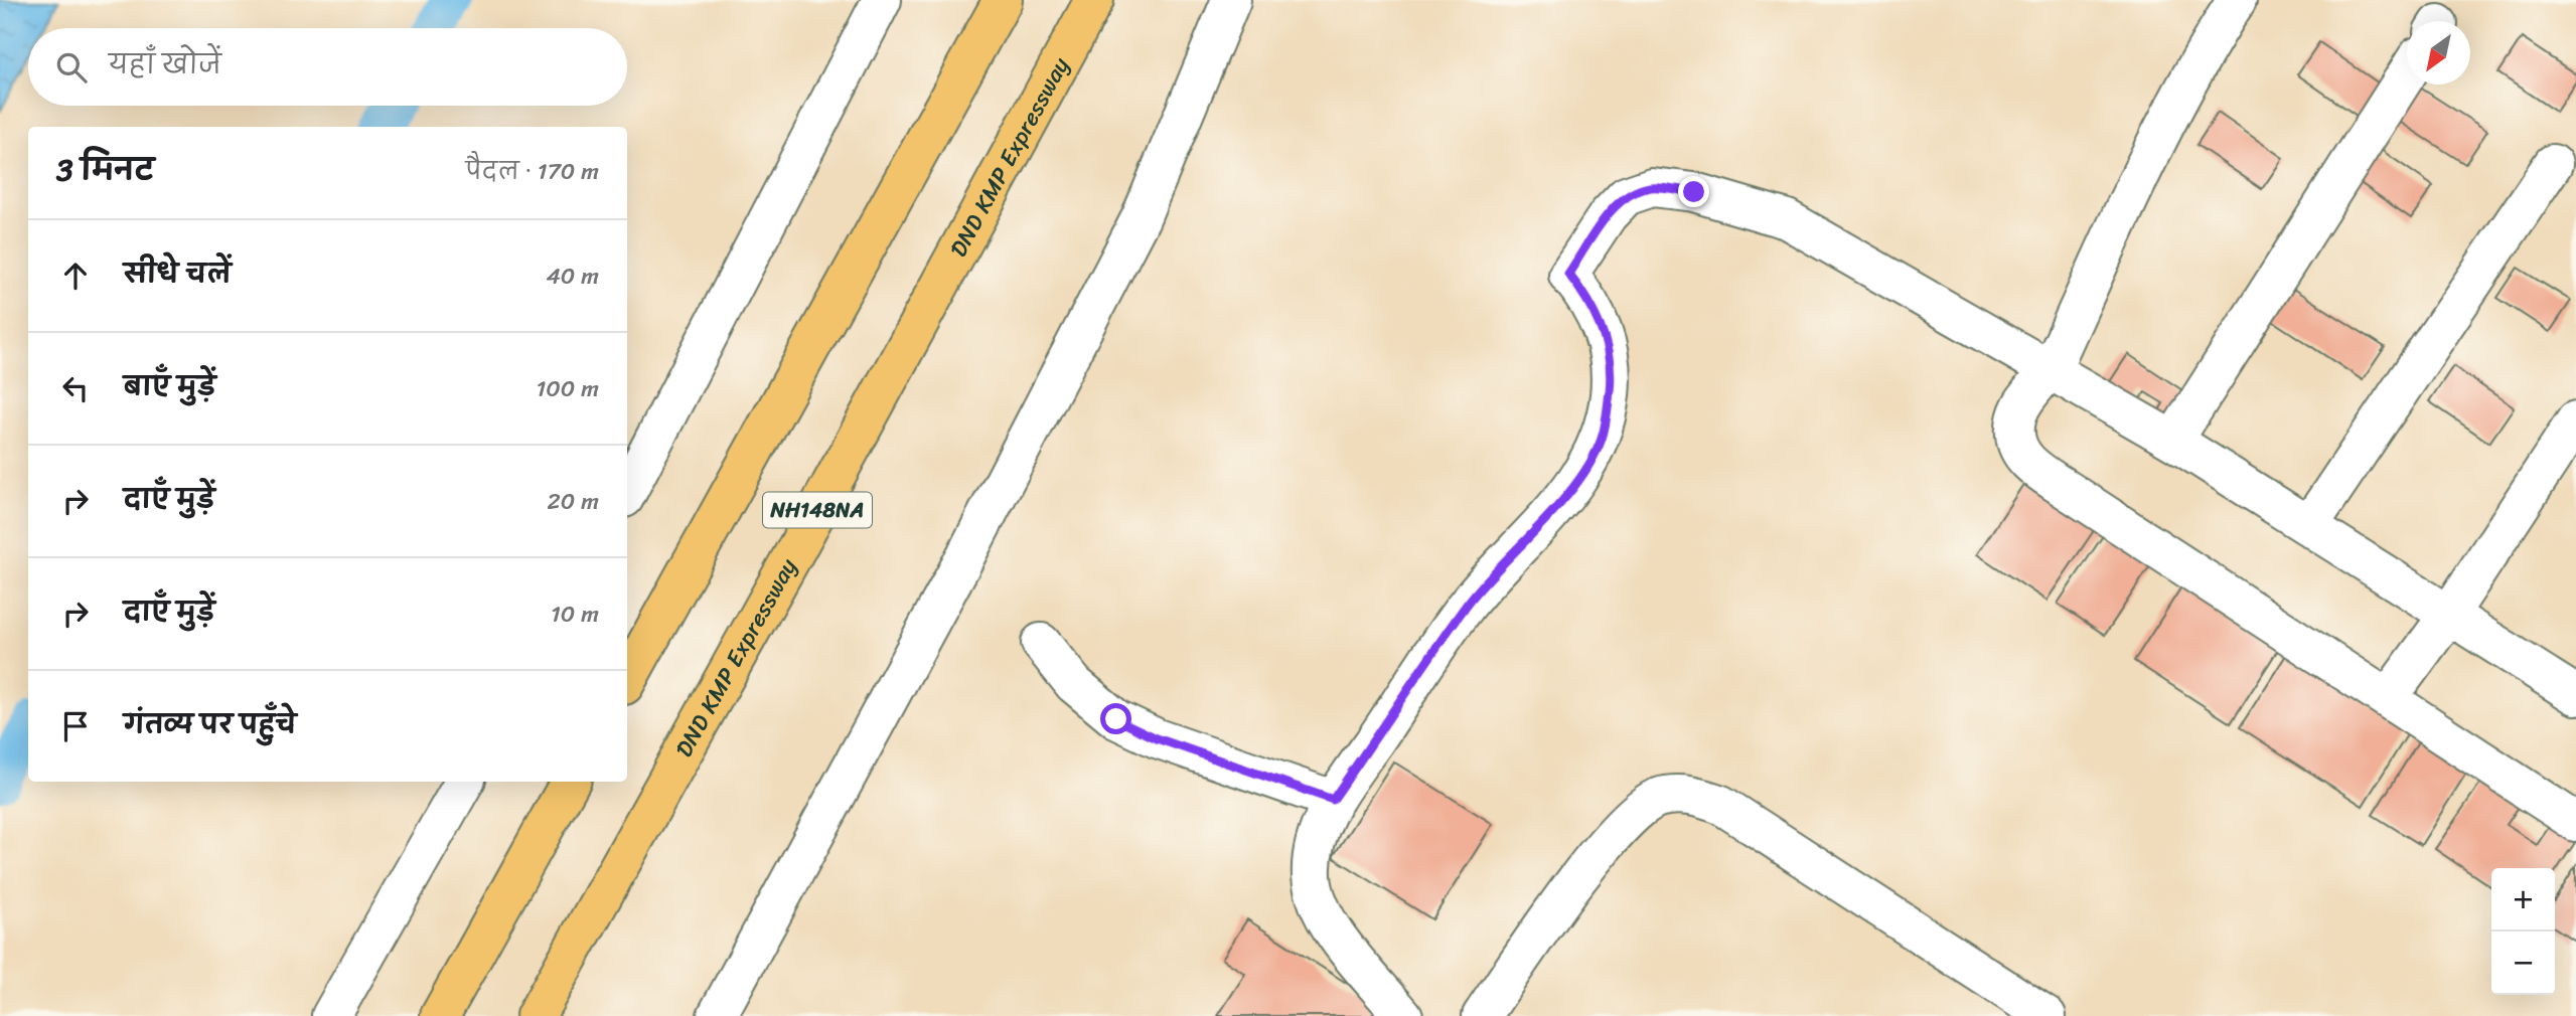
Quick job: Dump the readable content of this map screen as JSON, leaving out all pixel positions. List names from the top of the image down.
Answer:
{
  "streets": {
    "highway": ["DND KMP Expressway", "NH148NA"]
  },
  "north": "bottom left",
  "page": {
    "search": "यहाँ खोजें",
    "heading": ["3 मिनट", "पैदल · 170 m"],
    "list": [
      ["सीधे चलें", "40 m"],
      ["बाएँ मुड़ें", "100 m"],
      ["दाएँ मुड़ें", "20 m"],
      ["दाएँ मुड़ें", "10 m"],
      "गंतव्य पर पहुँचे"
    ],
    "map_buttons": ["+", "−"]
  }
}
